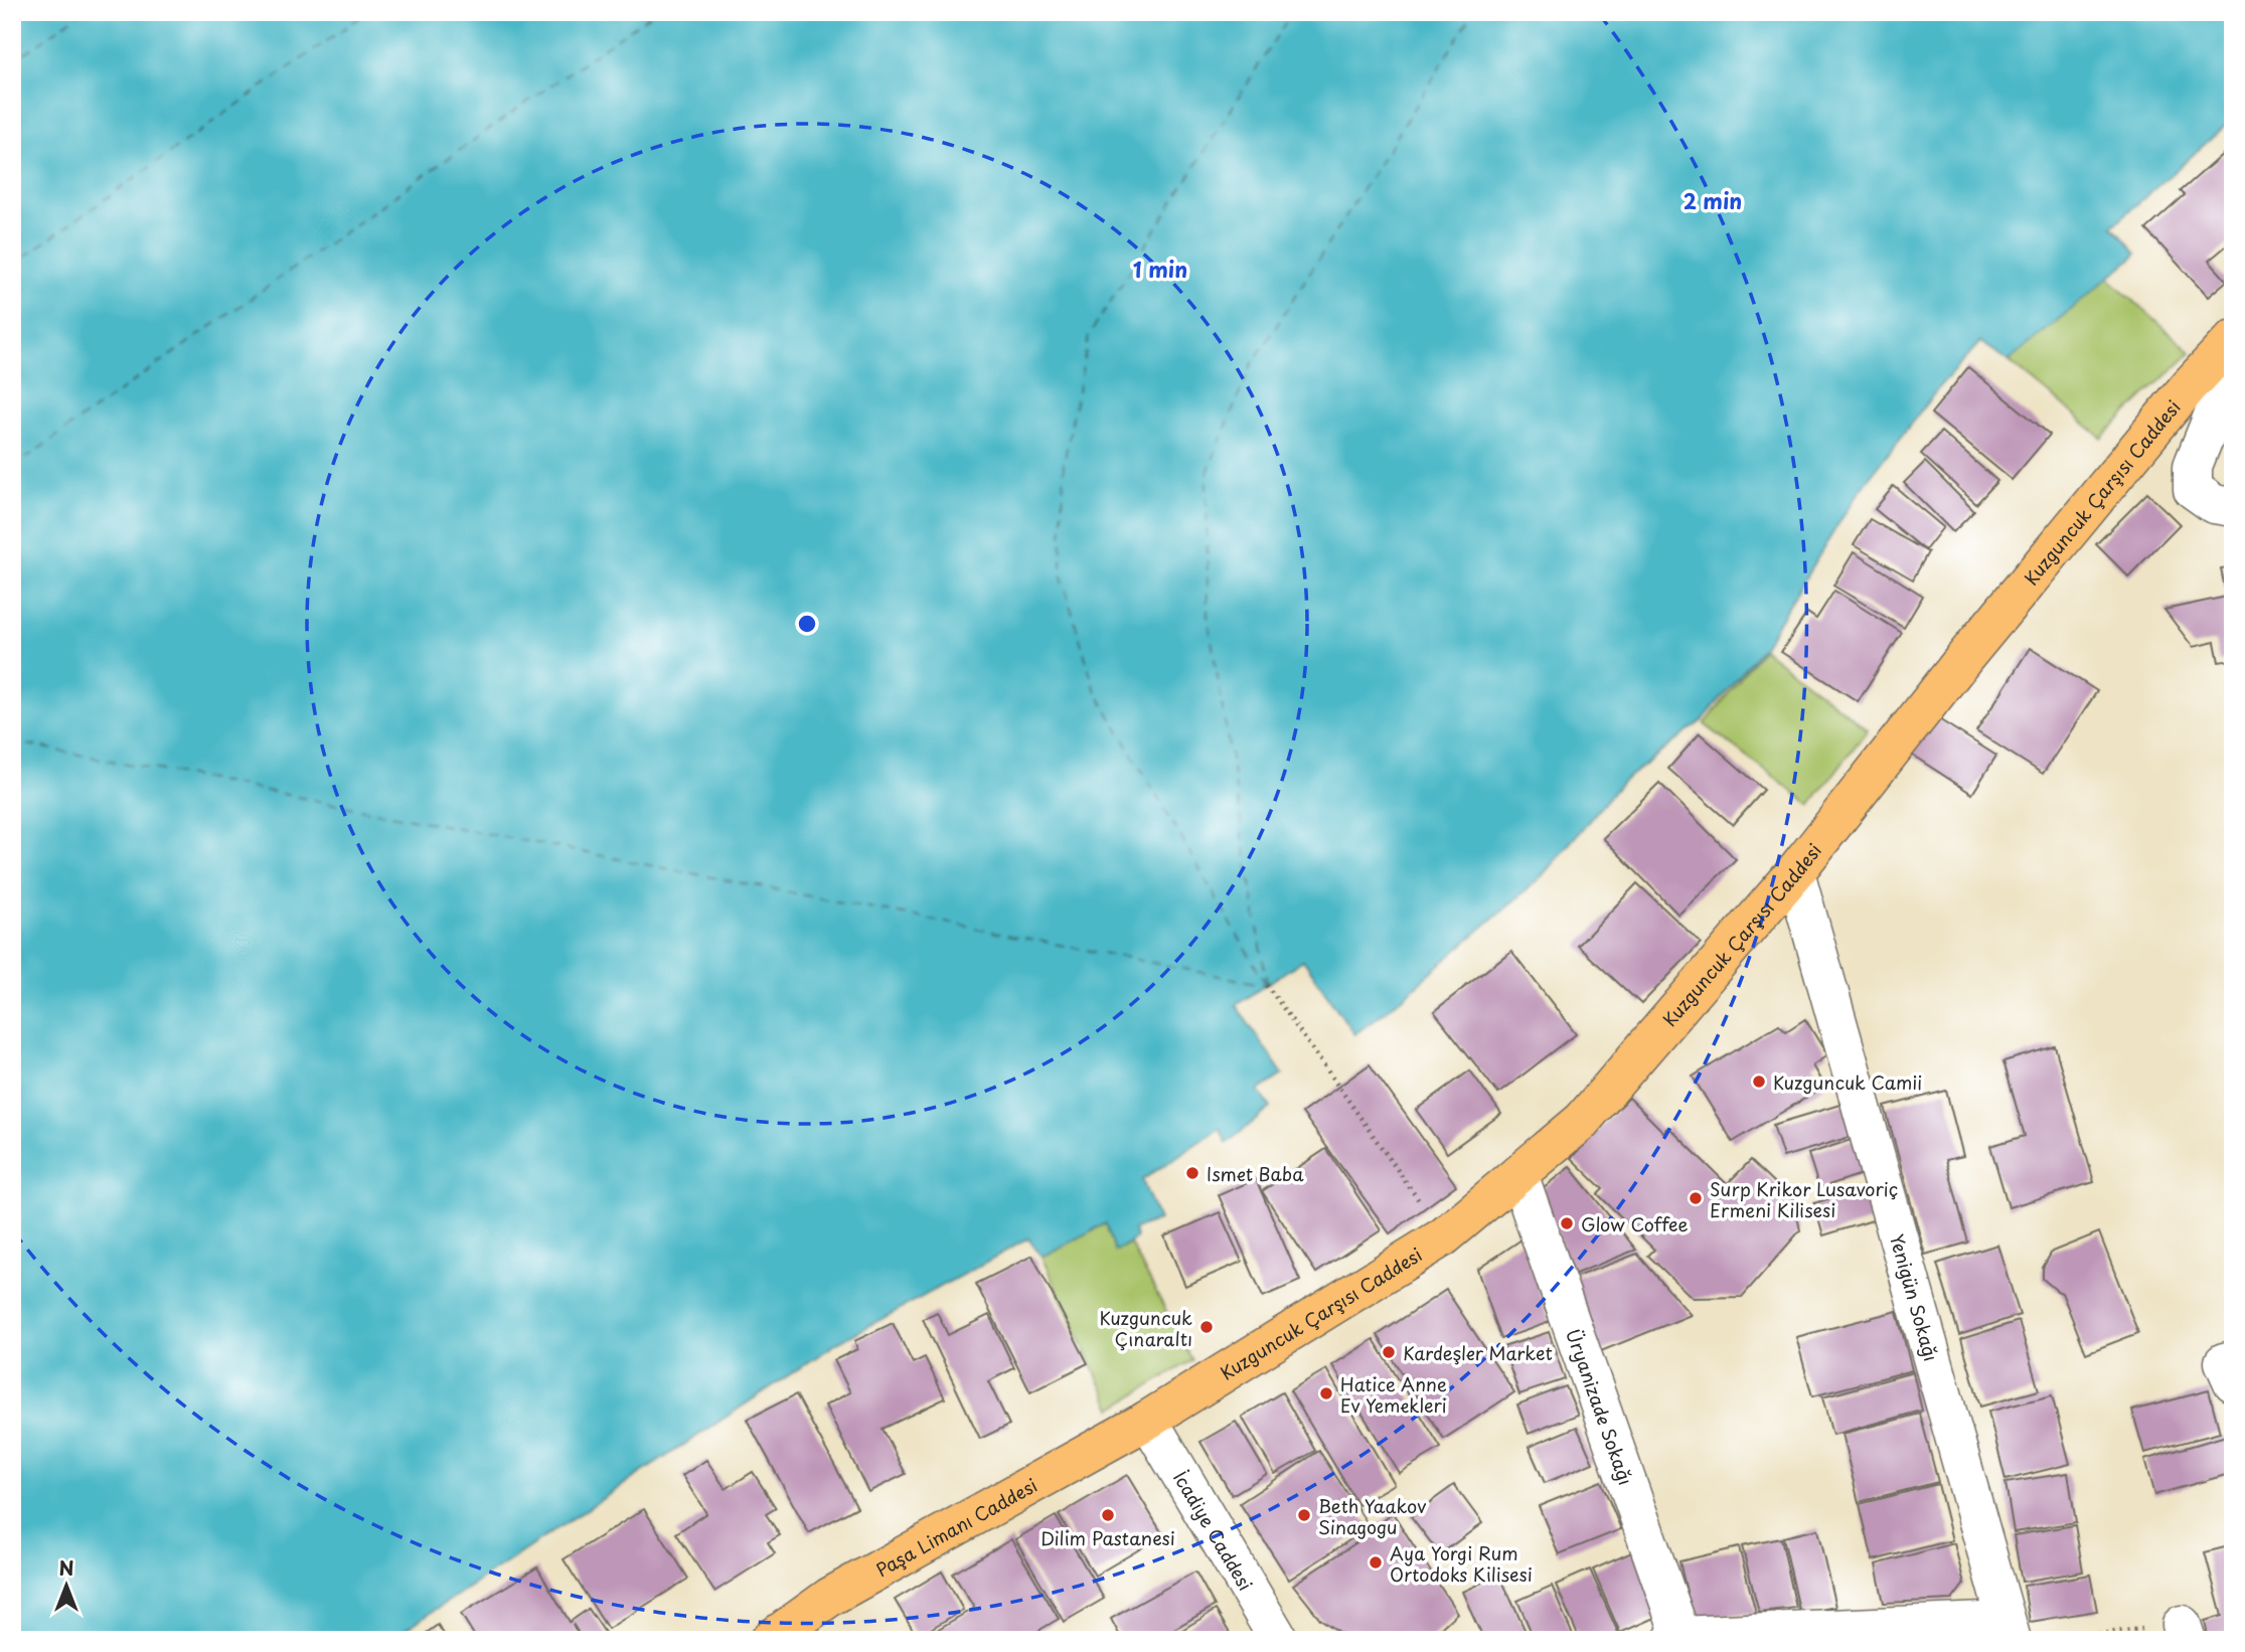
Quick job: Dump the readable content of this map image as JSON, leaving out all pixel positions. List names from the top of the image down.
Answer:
{
  "streets": {
    "main road": ["Kuzguncuk Çarşısı Caddesi", "Paşa Limanı Caddesi"],
    "street": ["Yenigün Sokağı", "Üryanizade Sokağı", "İcadiye Caddesi"]
  },
  "crossings": [
    ["Kuzguncuk Çarşısı Caddesi", "Yenigün Sokağı"],
    ["Kuzguncuk Çarşısı Caddesi", "Üryanizade Sokağı"],
    ["Kuzguncuk Çarşısı Caddesi", "Paşa Limanı Caddesi"],
    ["Kuzguncuk Çarşısı Caddesi", "İcadiye Caddesi"],
    ["Paşa Limanı Caddesi", "İcadiye Caddesi"]
  ],
  "places": [
    "Kuzguncuk Camii",
    "Ismet Baba",
    "Surp Krikor Lusavoriç Ermeni Kilisesi",
    "Glow Coffee",
    "Kuzguncuk Çınaraltı",
    "Kardeşler Market",
    "Hatice Anne Ev Yemekleri",
    "Dilim Pastanesi",
    "Beth Yaakov Sinagogu",
    "Aya Yorgi Rum Ortodoks Kilisesi"
  ],
  "north": "top",
  "rings": ["2 min", "1 min"]
}
